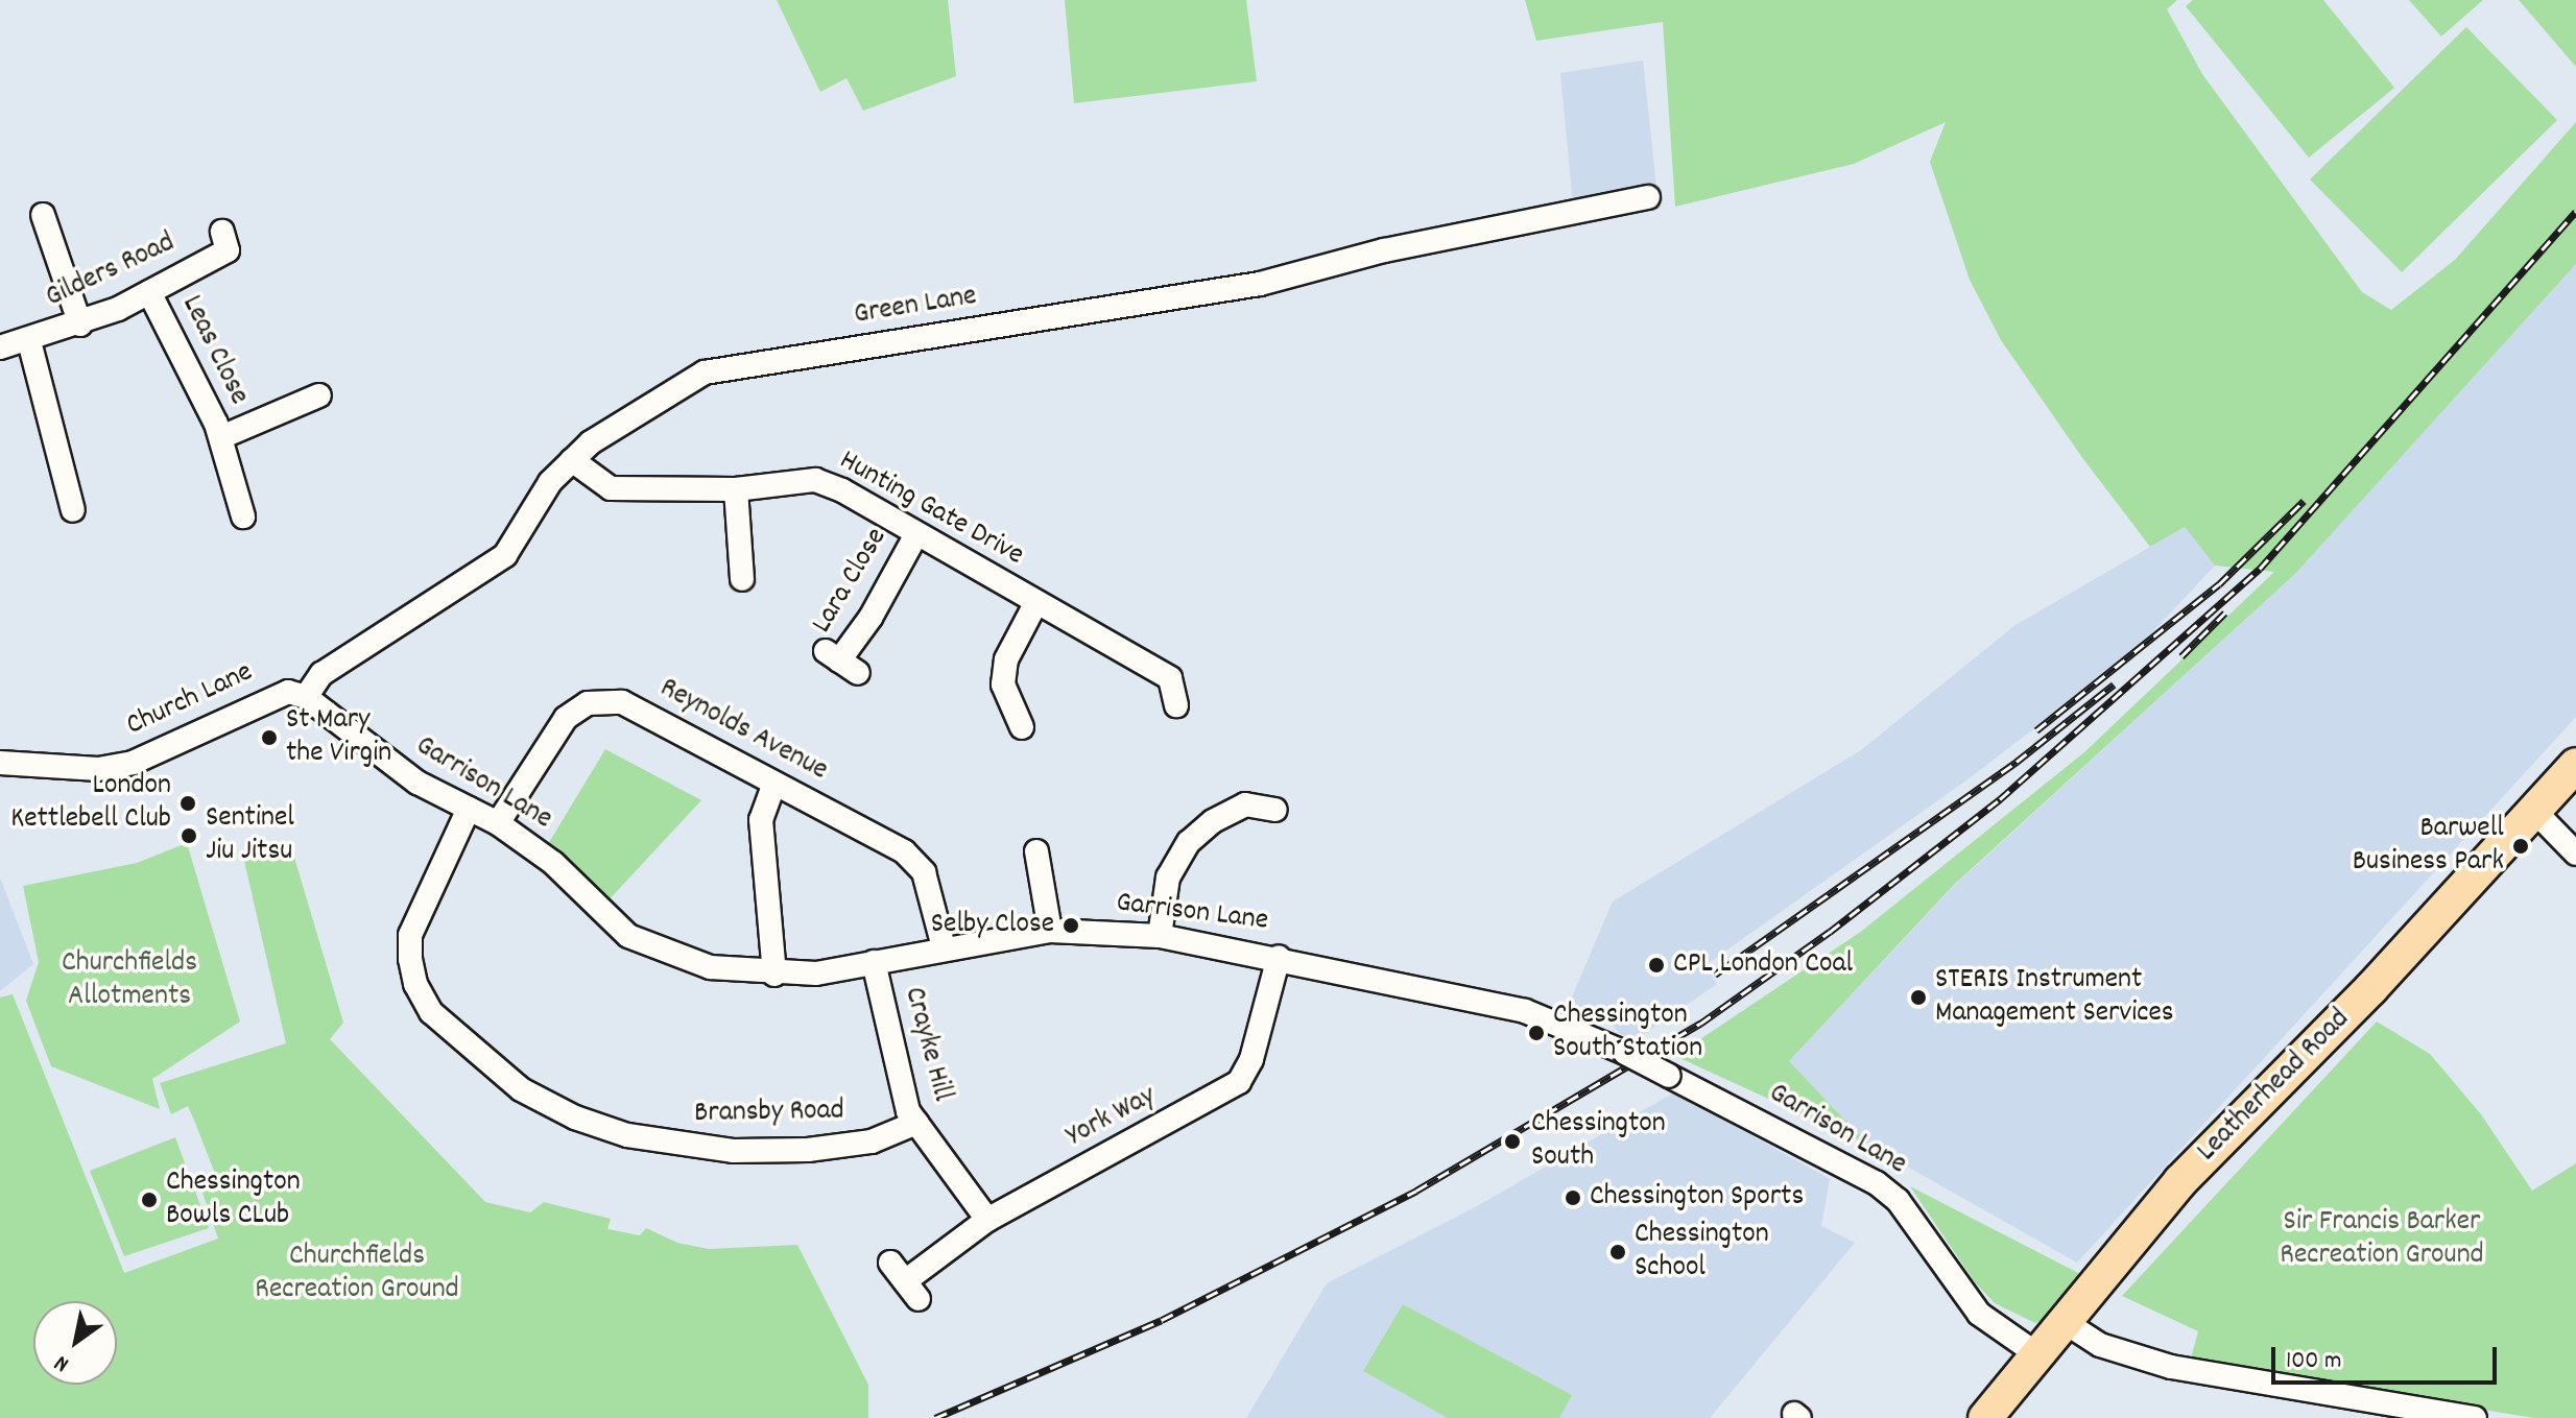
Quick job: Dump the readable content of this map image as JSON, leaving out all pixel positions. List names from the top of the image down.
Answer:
{
  "streets": {
    "highway": ["Leatherhead Road"],
    "street": [
      "Gilders Road",
      "Green Lane",
      "Leas Close",
      "Hunting Gate Drive",
      "Lara Close",
      "Church Lane",
      "Reynolds Avenue",
      "Garrison Lane",
      "Crayke Hill",
      "Bransby Road",
      "York Way"
    ]
  },
  "crossings": [
    ["Gilders Road", "Leas Close"],
    ["Green Lane", "Hunting Gate Drive"],
    ["Green Lane", "Church Lane"],
    ["Green Lane", "Garrison Lane"],
    ["Hunting Gate Drive", "Lara Close"],
    ["Church Lane", "Garrison Lane"],
    ["Reynolds Avenue", "Garrison Lane"],
    ["Garrison Lane", "Crayke Hill"],
    ["Garrison Lane", "Leatherhead Road"],
    ["Garrison Lane", "Bransby Road"],
    ["Garrison Lane", "York Way"],
    ["Crayke Hill", "Bransby Road"],
    ["Crayke Hill", "York Way"]
  ],
  "parks": ["Churchfields Allotments", "Sir Francis Barker Recreation Ground", "Churchfields Recreation Ground"],
  "places": [
    "St Mary the Virgin",
    "London Kettlebell Club",
    "Sentinel Jiu Jitsu",
    "Barwell Business Park",
    "Selby Close",
    "CPL London Coal",
    "STERIS Instrument Management Services",
    "Chessington South Station",
    "Chessington South",
    "Chessington Sports",
    "Chessington Bowls CLub",
    "Chessington School"
  ],
  "scale_bar": "100 m",
  "north": "bottom left"
}
